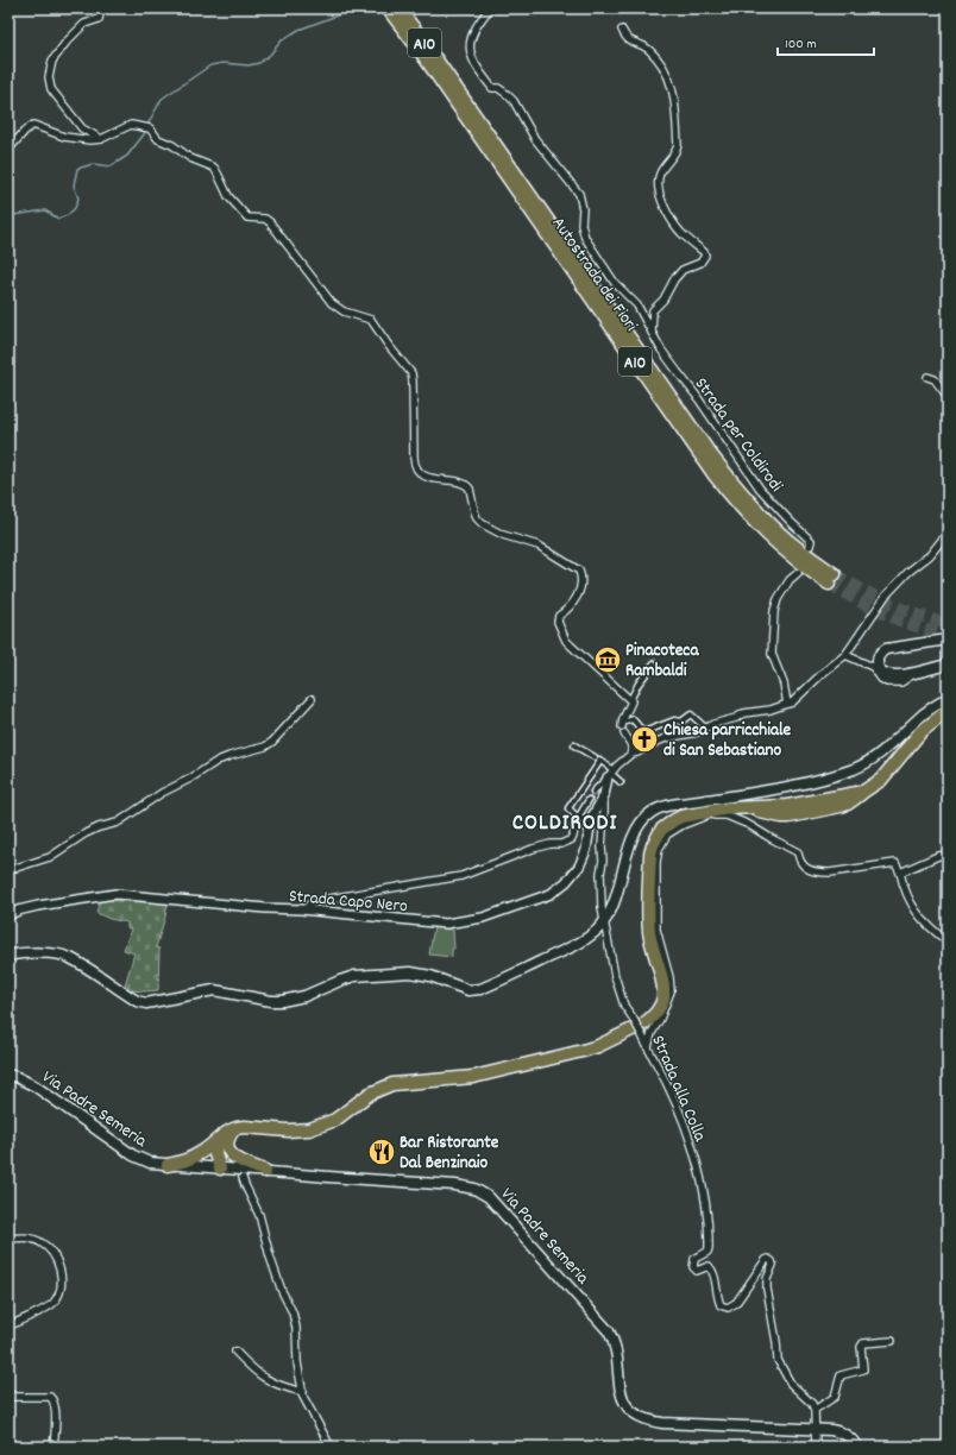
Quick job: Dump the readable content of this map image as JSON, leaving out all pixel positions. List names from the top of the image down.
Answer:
{
  "streets": {
    "highway": ["A10", "Autostrada dei Fiori"],
    "main road": ["Via Padre Semeria"],
    "street": ["Strada per Coldirodi", "Strada Capo Nero", "Strada alla Colla"]
  },
  "crossings": [
    ["Strada Capo Nero", "Strada alla Colla"]
  ],
  "districts": ["COLDIRODI"],
  "places": {
    "museum": ["Pinacoteca Rambaldi"],
    "church": ["Chiesa parricchiale di San Sebastiano"],
    "restaurant": ["Bar Ristorante Dal Benzinaio"]
  },
  "scale_bar": "100 m"
}
